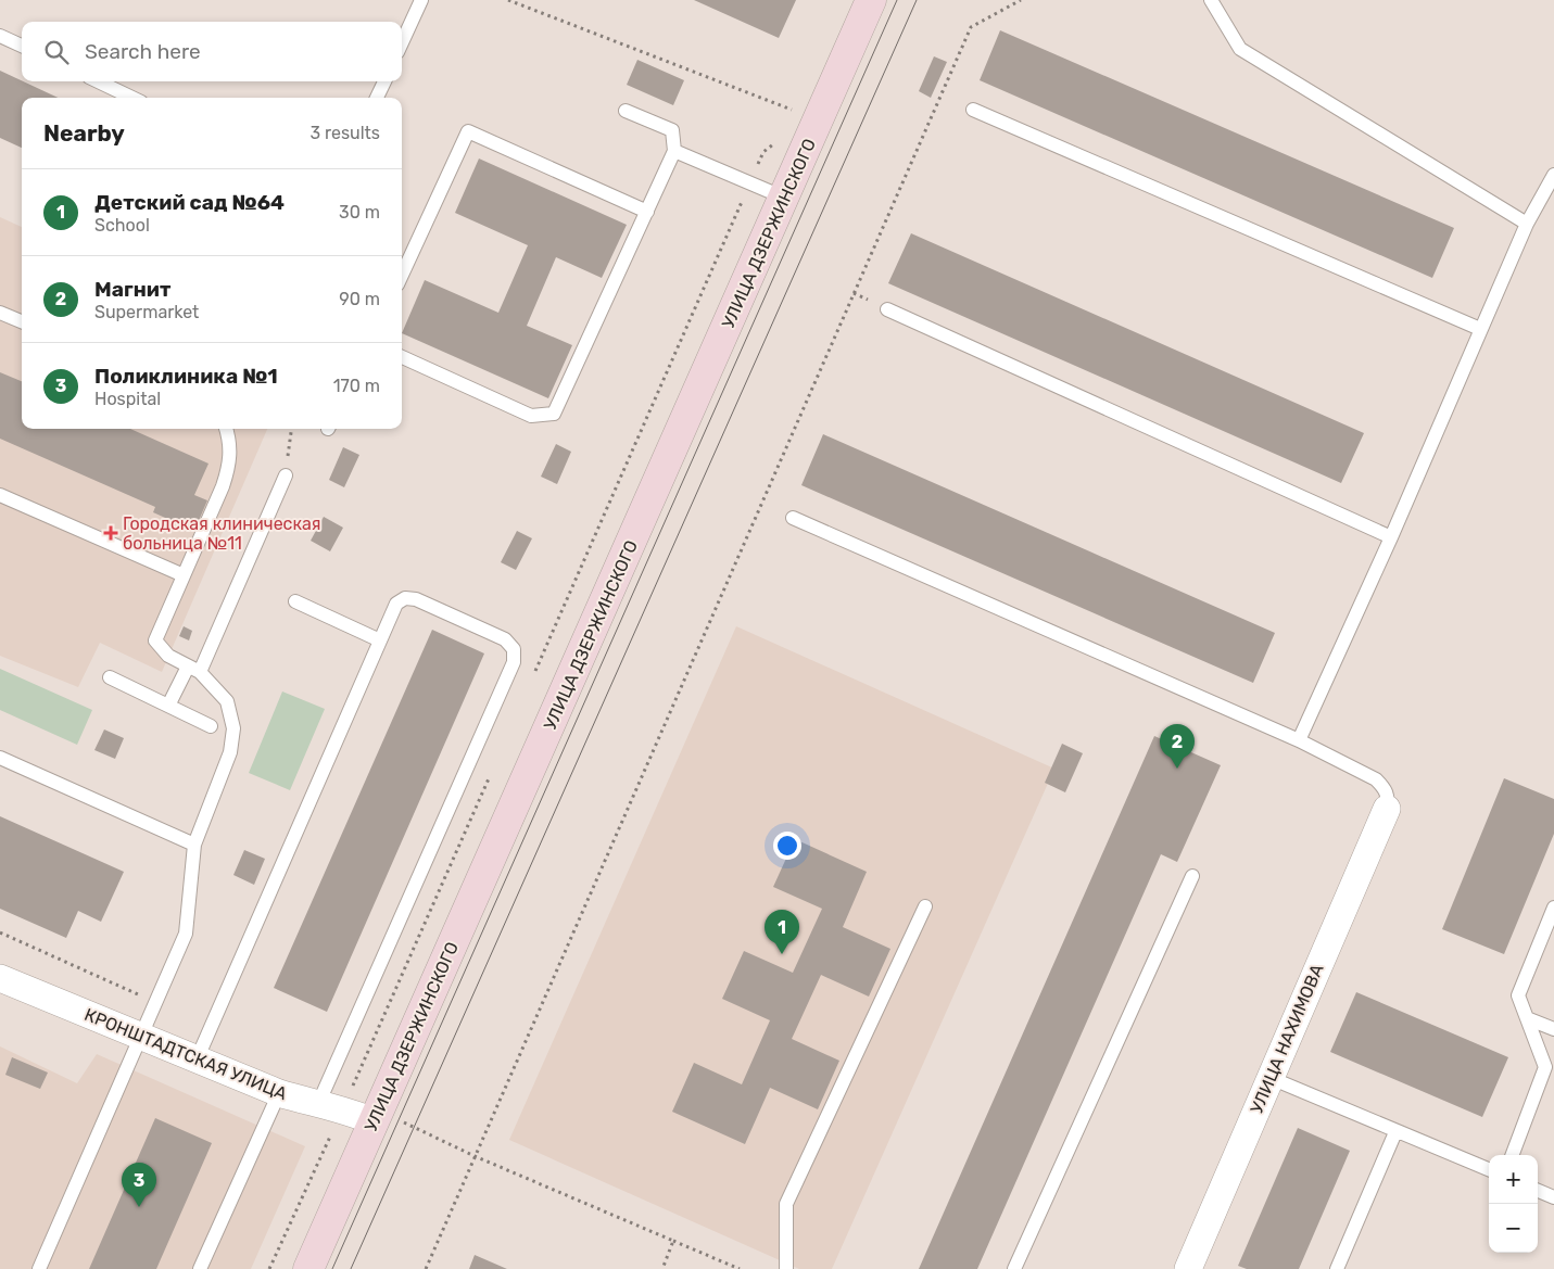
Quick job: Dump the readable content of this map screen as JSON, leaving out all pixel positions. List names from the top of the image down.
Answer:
{
  "streets": {
    "main road": ["УЛИЦА ДЗЕРЖИНСКОГО"],
    "street": ["УЛИЦА НАХИМОВА", "КРОНШТАДТСКАЯ УЛИЦА"]
  },
  "crossings": [
    ["УЛИЦА ДЗЕРЖИНСКОГО", "КРОНШТАДТСКАЯ УЛИЦА"]
  ],
  "places": {
    "health": ["Городская клиническая больница №11"]
  },
  "page": {
    "search": "Search here",
    "heading": ["Nearby", "3 results"],
    "list": [
      {
        "mark": "1",
        "name": "Детский сад №64",
        "note": "School",
        "value": "30 m"
      },
      {
        "mark": "2",
        "name": "Магнит",
        "note": "Supermarket",
        "value": "90 m"
      },
      {
        "mark": "3",
        "name": "Поликлиника №1",
        "note": "Hospital",
        "value": "170 m"
      }
    ],
    "pins": ["2", "1", "3"],
    "map_buttons": ["+", "−"]
  }
}
